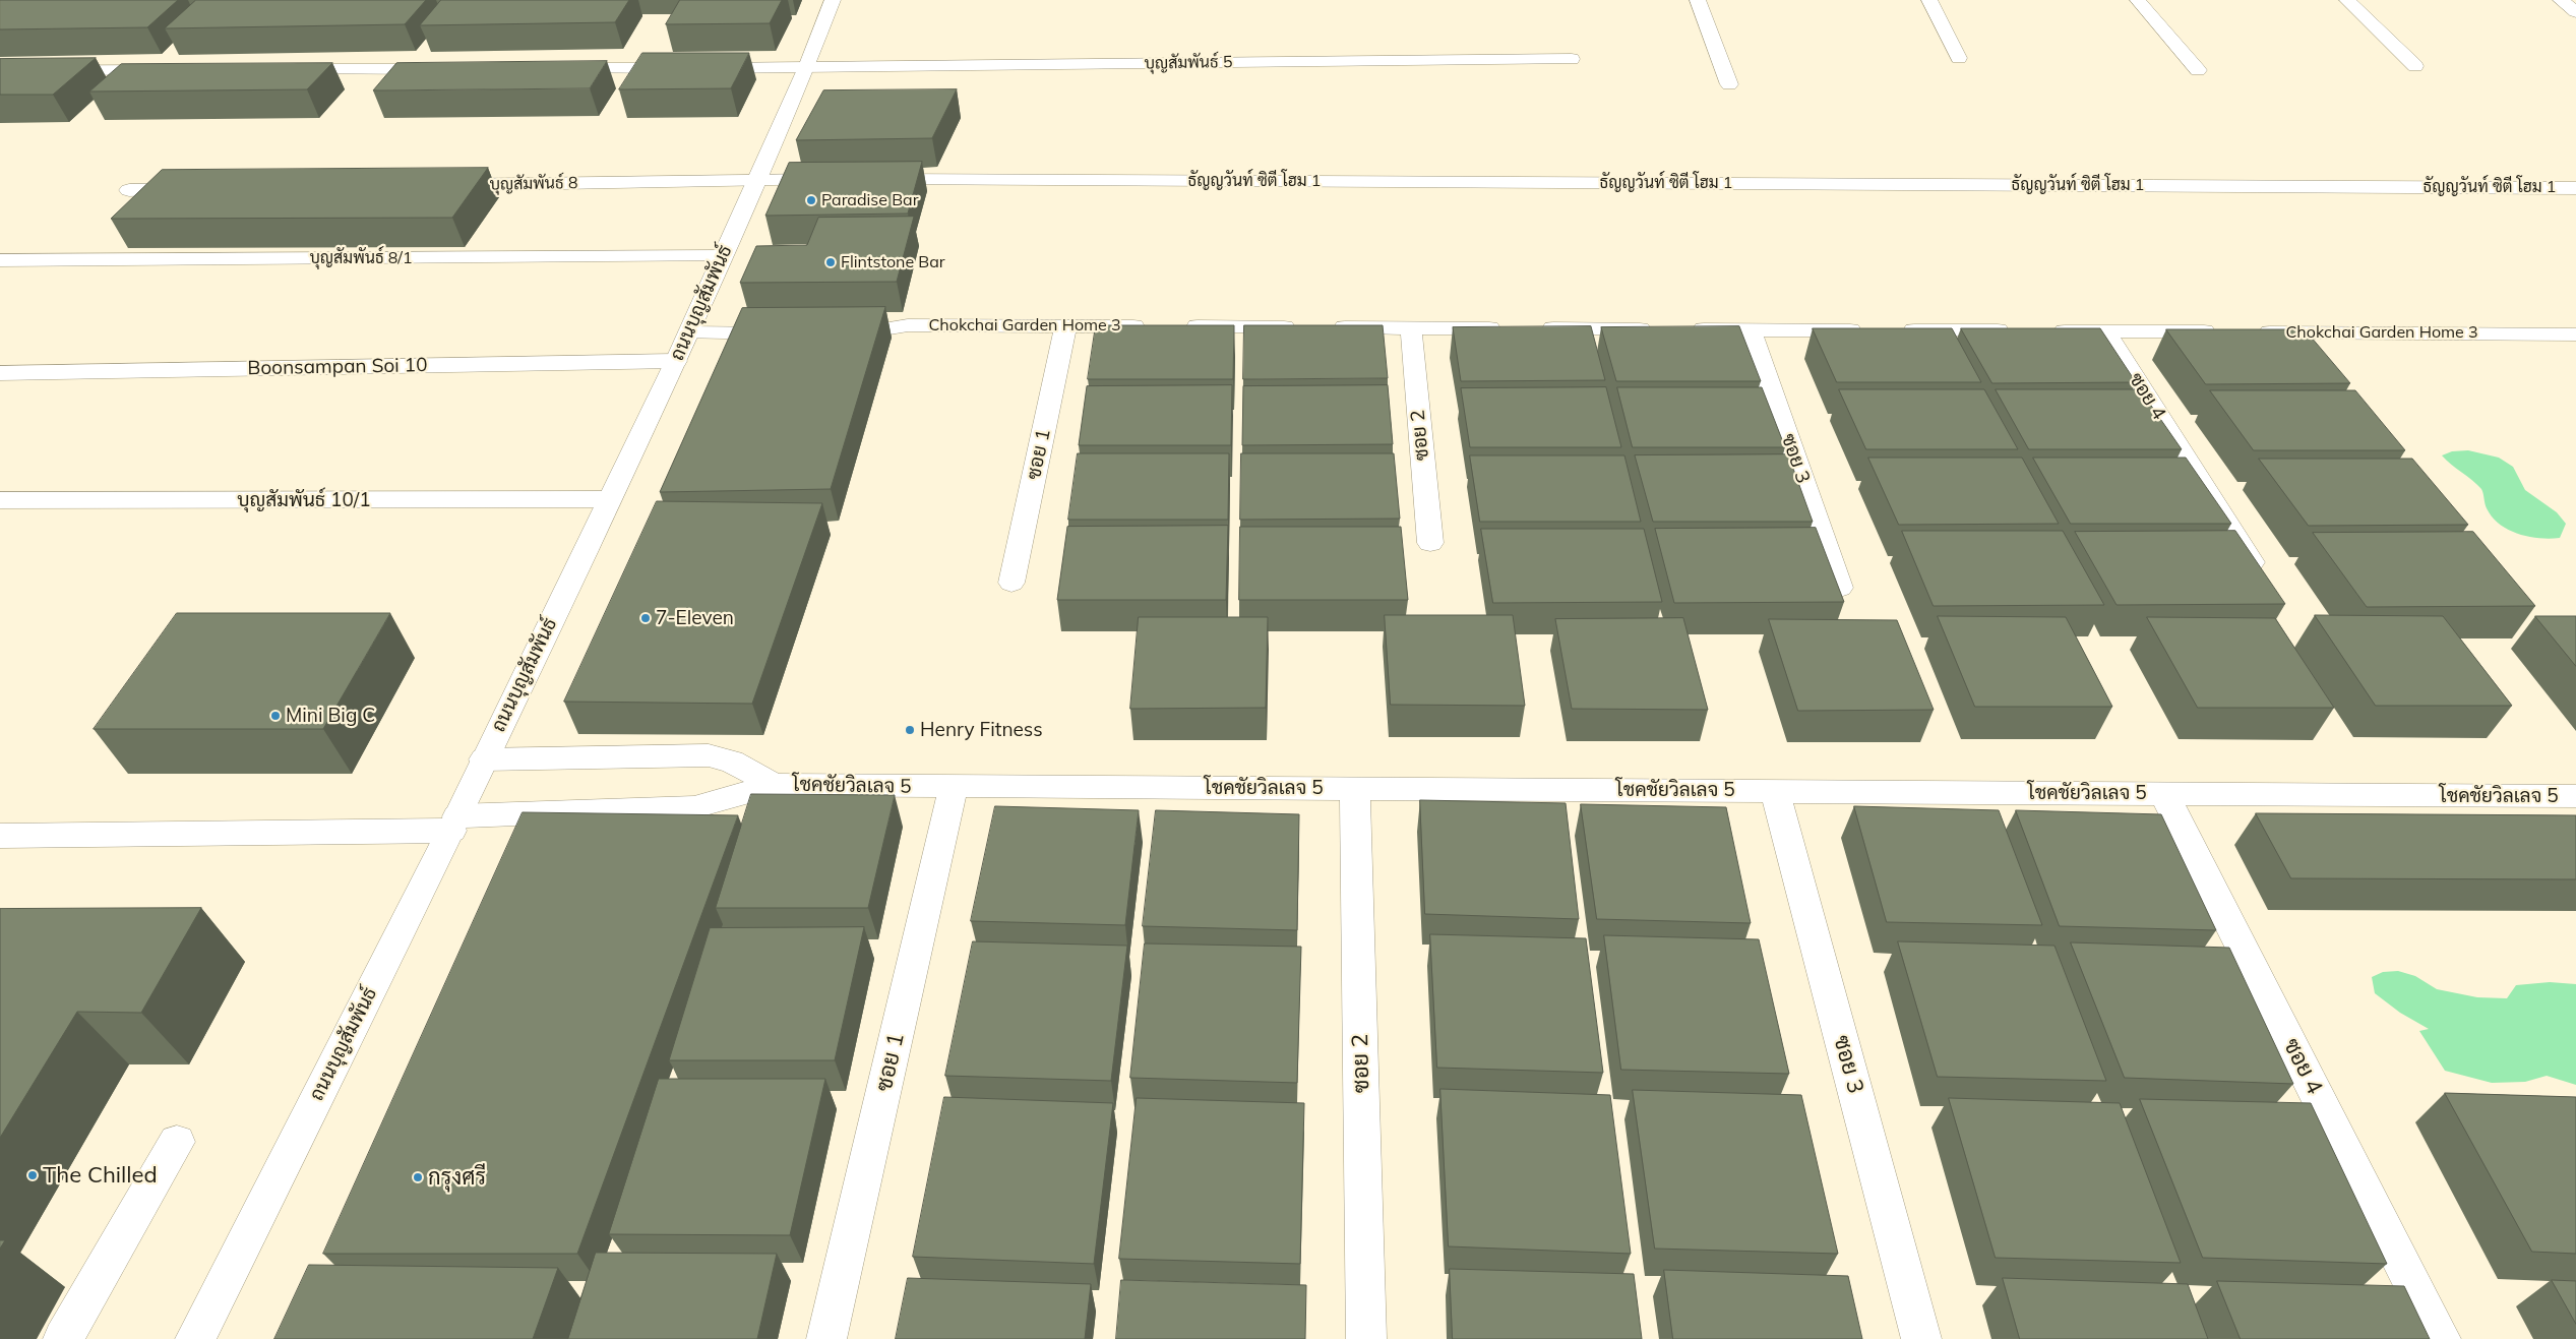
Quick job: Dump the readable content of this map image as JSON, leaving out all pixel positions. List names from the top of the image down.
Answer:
{
  "streets": {
    "street": [
      "บุญสัมพันธ์ 5",
      "ธัญญวันท์ ซิตี โฮม 1",
      "บุญสัมพันธ์ 8",
      "บุญสัมพันธ์ 8/1",
      "ถนนบุญสัมพันธ์",
      "Chokchai Garden Home 3",
      "Boonsampan Soi 10",
      "ซอย 4",
      "ซอย 2",
      "ซอย 1",
      "ซอย 3",
      "บุญสัมพันธ์ 10/1",
      "โชคชัยวิลเลจ 5"
    ]
  },
  "crossings": [
    ["บุญสัมพันธ์ 5", "ถนนบุญสัมพันธ์"],
    ["บุญสัมพันธ์ 8", "ถนนบุญสัมพันธ์"],
    ["บุญสัมพันธ์ 8/1", "ถนนบุญสัมพันธ์"],
    ["ถนนบุญสัมพันธ์", "Boonsampan Soi 10"],
    ["ถนนบุญสัมพันธ์", "บุญสัมพันธ์ 10/1"],
    ["ถนนบุญสัมพันธ์", "โชคชัยวิลเลจ 5"],
    ["Chokchai Garden Home 3", "ซอย 4"],
    ["Chokchai Garden Home 3", "ซอย 2"],
    ["Chokchai Garden Home 3", "ซอย 1"],
    ["Chokchai Garden Home 3", "ซอย 3"],
    ["ซอย 4", "โชคชัยวิลเลจ 5"],
    ["ซอย 2", "โชคชัยวิลเลจ 5"],
    ["ซอย 1", "โชคชัยวิลเลจ 5"],
    ["ซอย 3", "โชคชัยวิลเลจ 5"]
  ],
  "places": [
    "Paradise Bar",
    "Flintstone Bar",
    "7-Eleven",
    "Mini Big C",
    "Henry Fitness",
    "The Chilled",
    "กรุงศรี"
  ]
}
